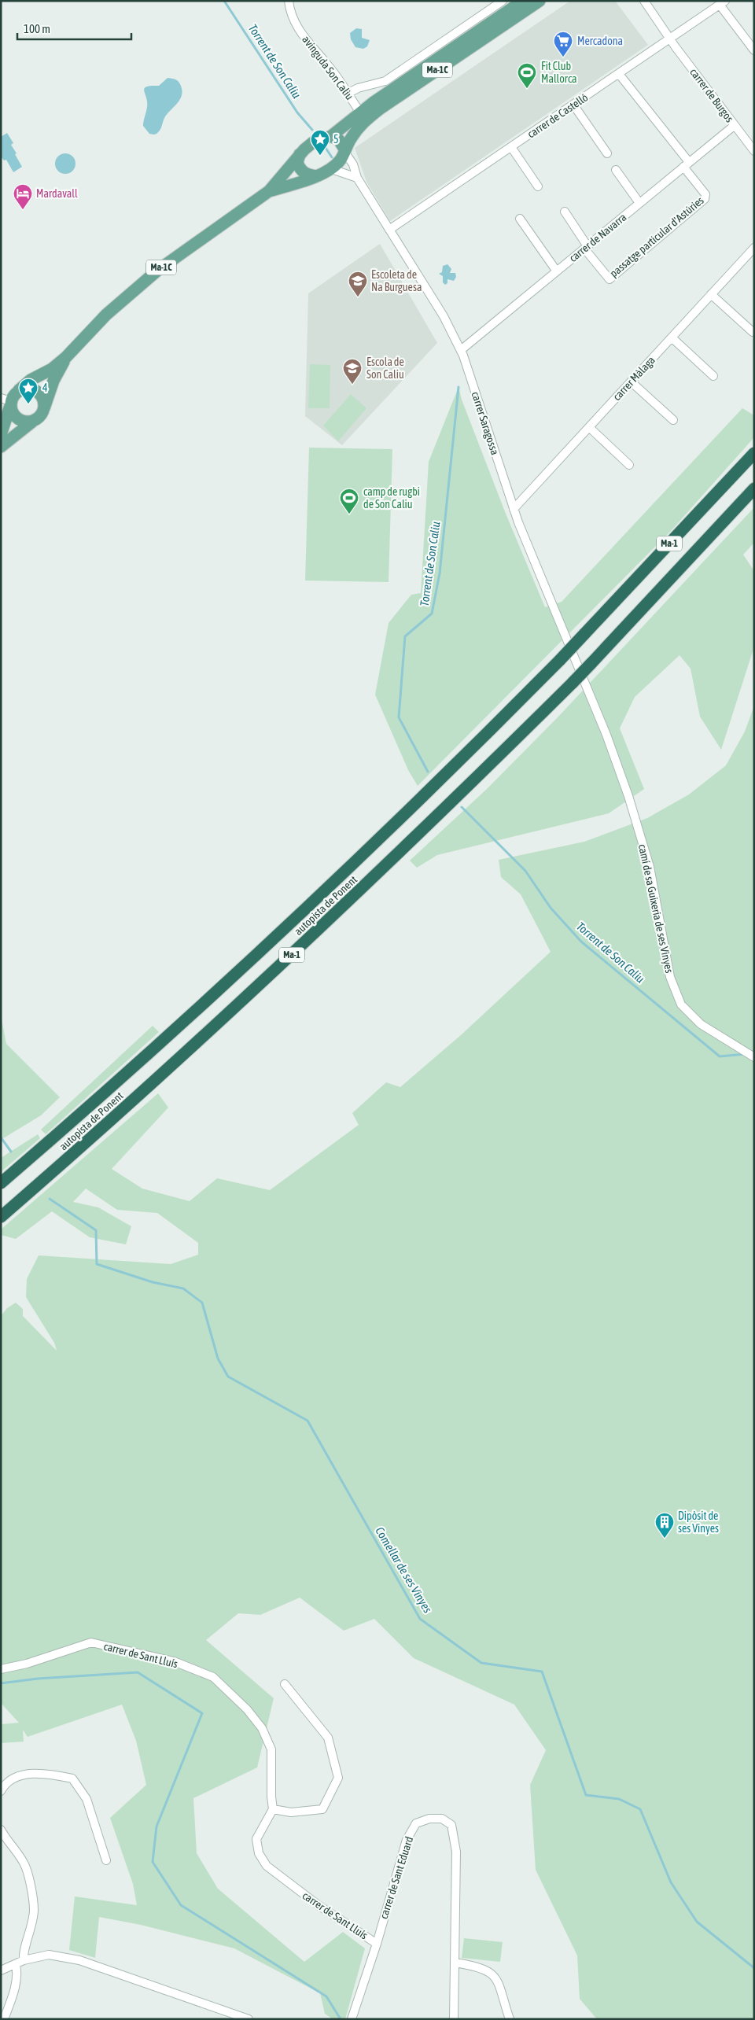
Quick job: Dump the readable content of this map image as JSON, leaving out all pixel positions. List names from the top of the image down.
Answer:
{
  "streets": {
    "highway": ["Ma-1", "autopista de Ponent"],
    "main road": ["Ma-1C"],
    "street": [
      "avinguda Son Caliu",
      "carrer de Burgos",
      "carrer de Castelló",
      "passatge particular d'Astúries",
      "carrer de Navarra",
      "carrer Màlaga",
      "carrer Saragossa",
      "camí de sa Guixeria de ses Vinyes",
      "carrer de Sant Lluís",
      "carrer de Sant Eduard"
    ]
  },
  "crossings": [
    ["avinguda Son Caliu", "Ma-1C"],
    ["Ma-1C", "carrer Saragossa"],
    ["carrer de Burgos", "carrer de Castelló"],
    ["carrer de Burgos", "carrer de Navarra"],
    ["carrer de Castelló", "carrer Saragossa"],
    ["passatge particular d'Astúries", "carrer de Navarra"],
    ["carrer de Navarra", "carrer Saragossa"],
    ["carrer Màlaga", "carrer Saragossa"],
    ["carrer Saragossa", "camí de sa Guixeria de ses Vinyes"],
    ["carrer de Sant Lluís", "carrer de Sant Eduard"]
  ],
  "water": ["Torrent de Son Caliu", "Comellar de ses Vinyes"],
  "places": {
    "supermarket": ["Mercadona"],
    "sports": ["Fit Club Mallorca", "camp de rugbi de Son Caliu"],
    "place": ["5", "4"],
    "hotel": ["Mardavall"],
    "school or university": ["Escoleta de Na Burguesa", "Escola de Son Caliu"],
    "building": ["Dipòsit de ses Vinyes"]
  },
  "scale_bar": "100 m"
}
